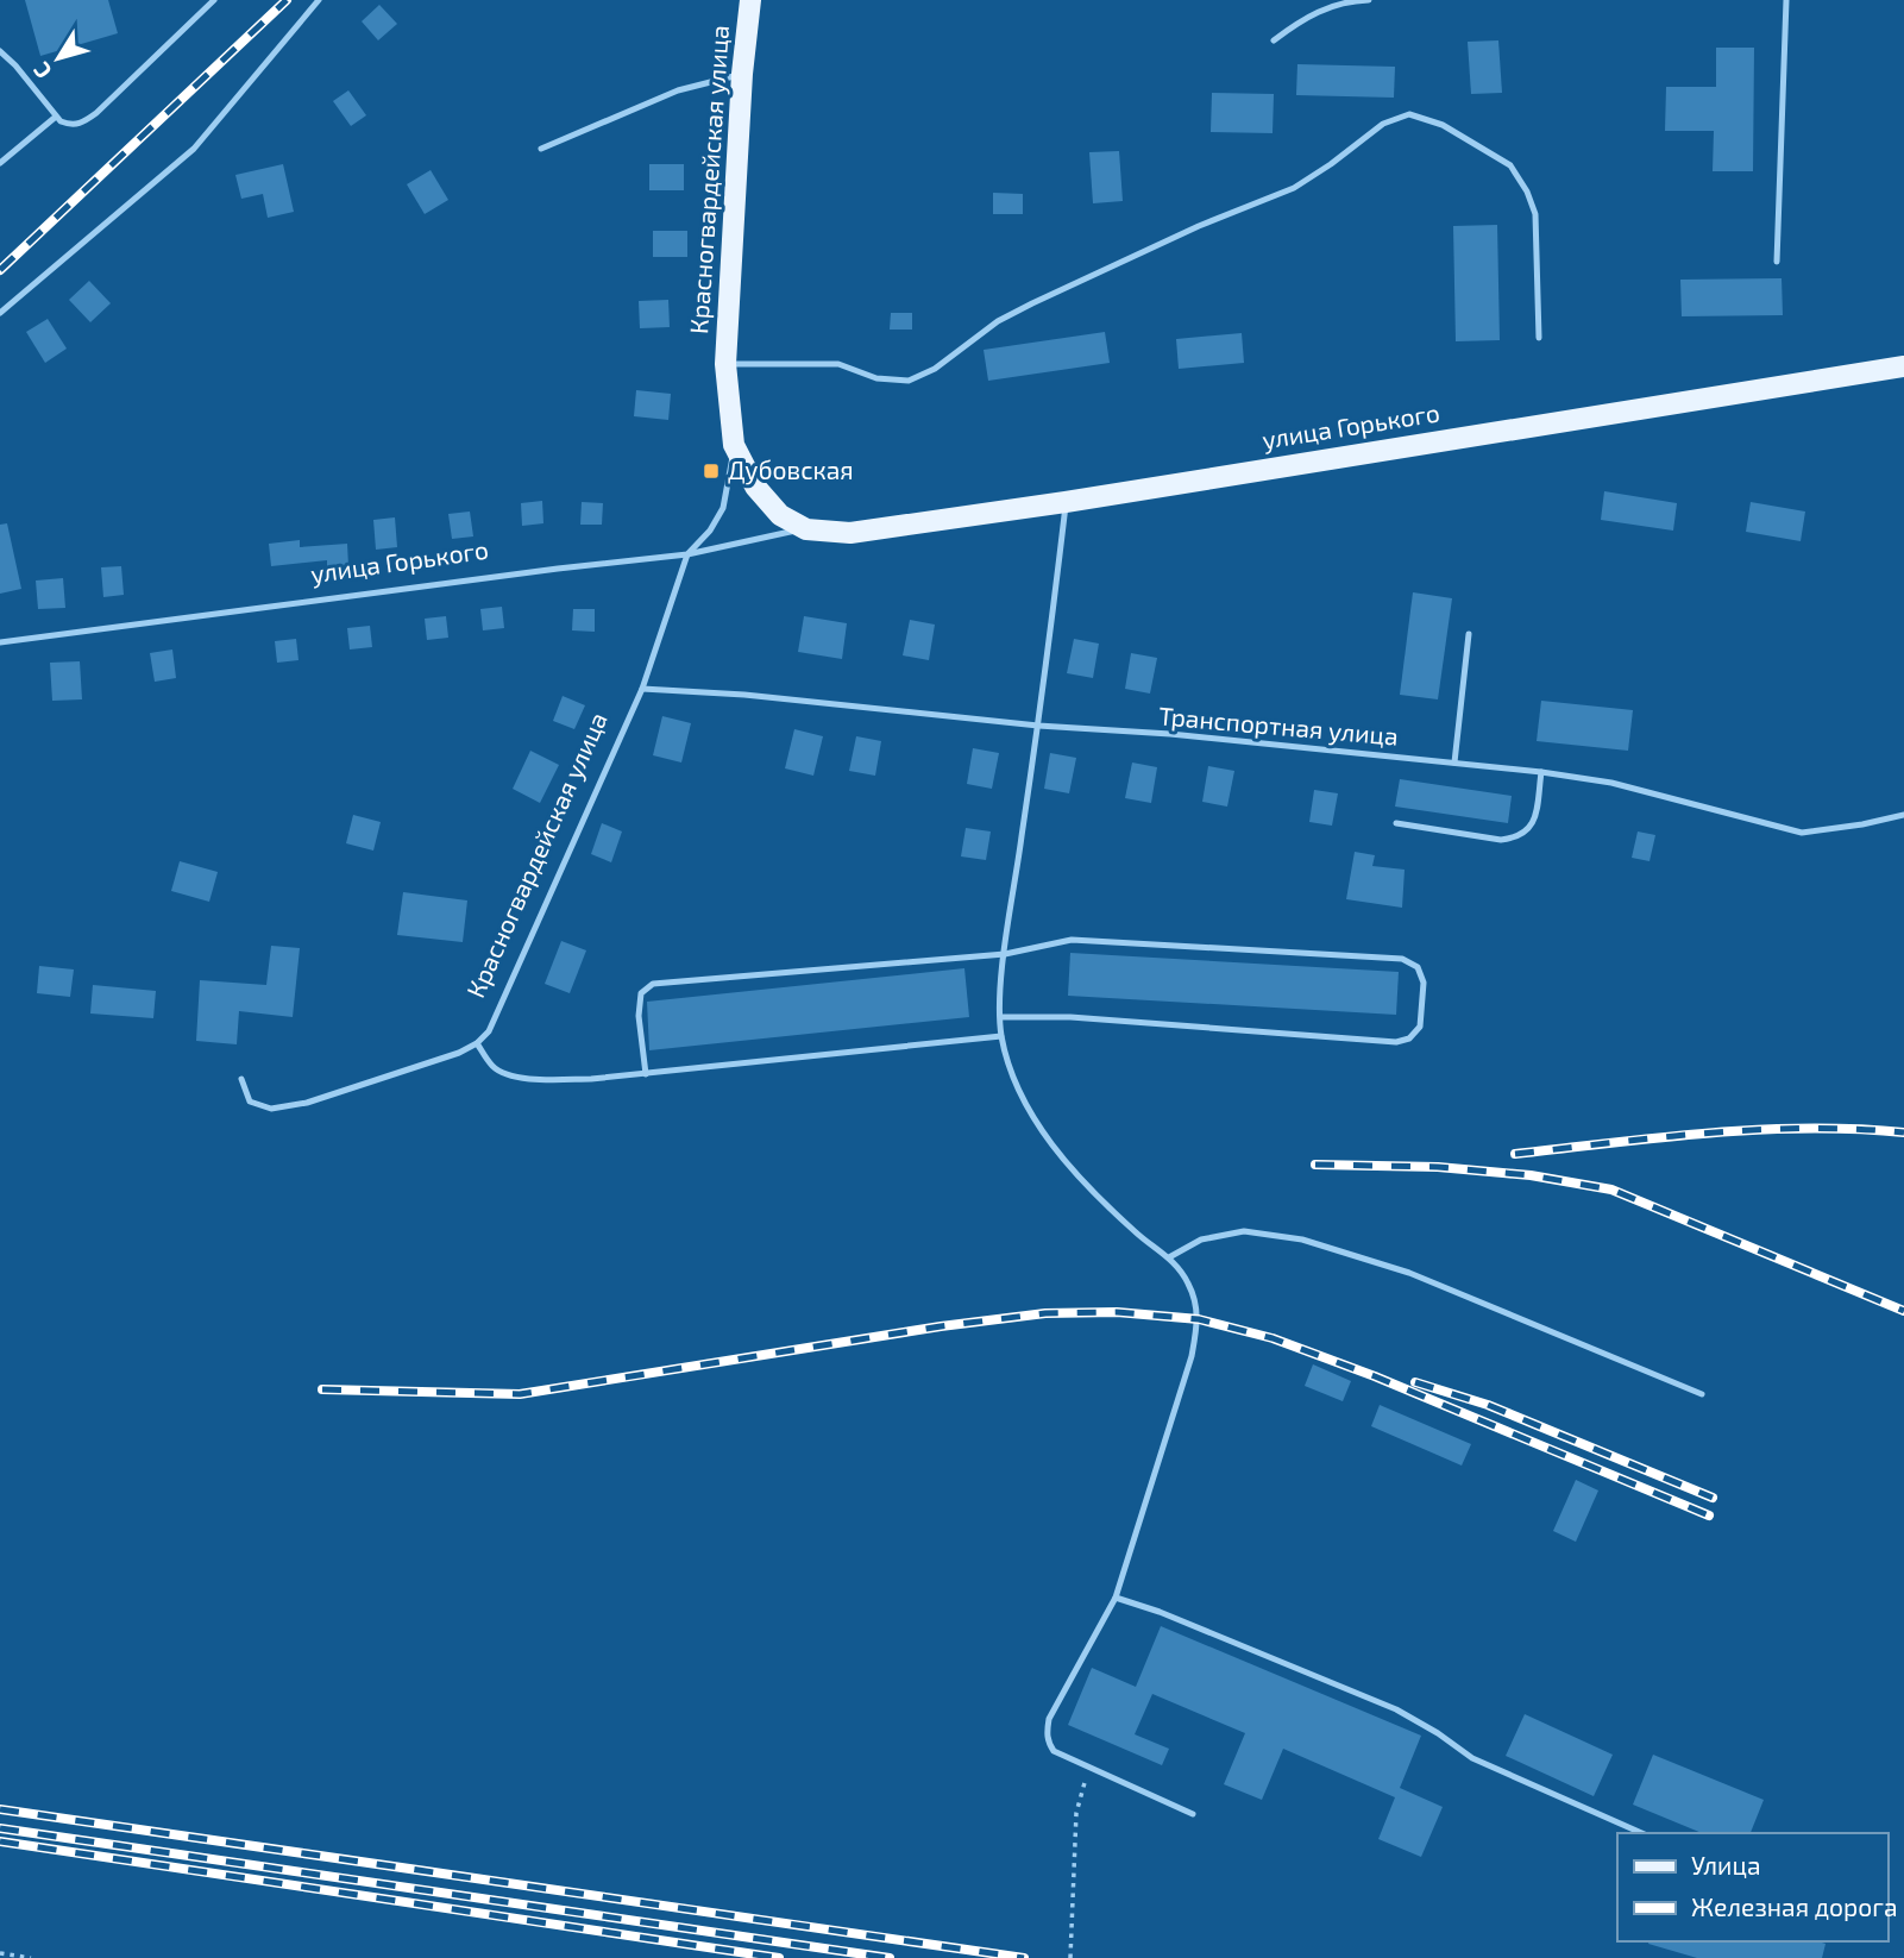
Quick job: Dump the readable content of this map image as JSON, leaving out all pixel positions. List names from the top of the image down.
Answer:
{
  "streets": {
    "main road": ["Красногвардейская улица", "улица Горького"],
    "lane": ["Транспортная улица"]
  },
  "crossings": [
    ["Красногвардейская улица", "улица Горького"],
    ["Красногвардейская улица", "Транспортная улица"]
  ],
  "places": {
    "transit": ["Дубовская"]
  },
  "legend": ["Улица", "Железная дорога"],
  "north": "bottom left"
}
